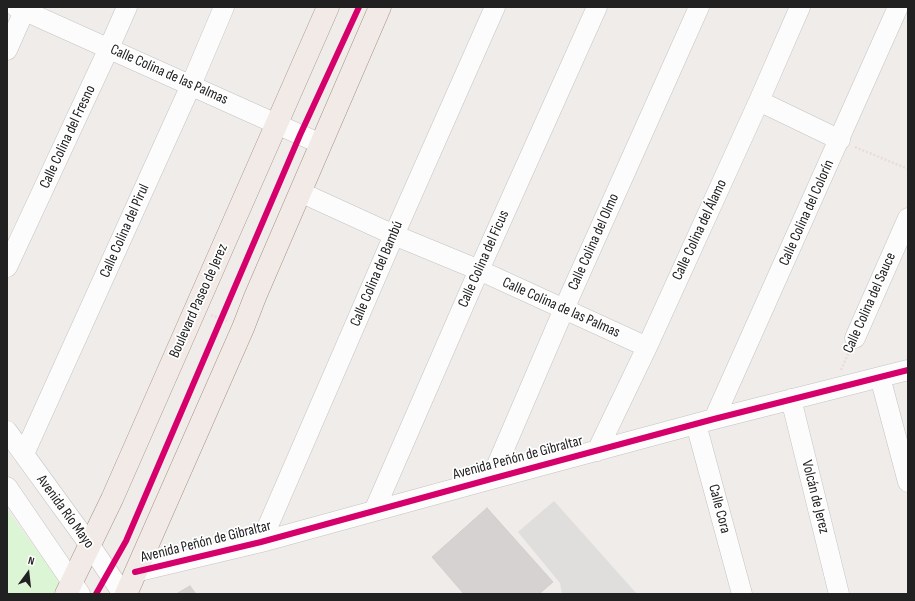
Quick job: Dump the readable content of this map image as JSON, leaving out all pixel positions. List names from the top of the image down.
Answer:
{
  "streets": {
    "main road": ["Boulevard Paseo de Jerez"],
    "street": [
      "Calle Colina de las Palmas",
      "Calle Colina del Fresno",
      "Calle Colina del Colorín",
      "Calle Colina del Álamo",
      "Calle Colina del Pirul",
      "Calle Colina del Olmo",
      "Calle Colina del Ficus",
      "Calle Colina del Bambú",
      "Calle Colina del Sauce",
      "Avenida Peñón de Gibraltar",
      "Volcán de Jerez",
      "Calle Cora",
      "Avenida Río Mayo"
    ]
  },
  "crossings": [
    ["Calle Colina de las Palmas", "Calle Colina del Fresno"],
    ["Calle Colina de las Palmas", "Calle Colina del Álamo"],
    ["Calle Colina de las Palmas", "Calle Colina del Pirul"],
    ["Calle Colina de las Palmas", "Calle Colina del Olmo"],
    ["Calle Colina de las Palmas", "Calle Colina del Ficus"],
    ["Calle Colina de las Palmas", "Calle Colina del Bambú"],
    ["Calle Colina de las Palmas", "Boulevard Paseo de Jerez"],
    ["Calle Colina del Colorín", "Avenida Peñón de Gibraltar"],
    ["Calle Colina del Colorín", "Calle Cora"],
    ["Calle Colina del Álamo", "Avenida Peñón de Gibraltar"],
    ["Calle Colina del Pirul", "Avenida Río Mayo"],
    ["Calle Colina del Olmo", "Avenida Peñón de Gibraltar"],
    ["Calle Colina del Ficus", "Avenida Peñón de Gibraltar"],
    ["Calle Colina del Bambú", "Avenida Peñón de Gibraltar"],
    ["Boulevard Paseo de Jerez", "Avenida Río Mayo"],
    ["Calle Colina del Sauce", "Avenida Peñón de Gibraltar"],
    ["Avenida Peñón de Gibraltar", "Volcán de Jerez"],
    ["Avenida Peñón de Gibraltar", "Calle Cora"]
  ],
  "north": "top"
}
